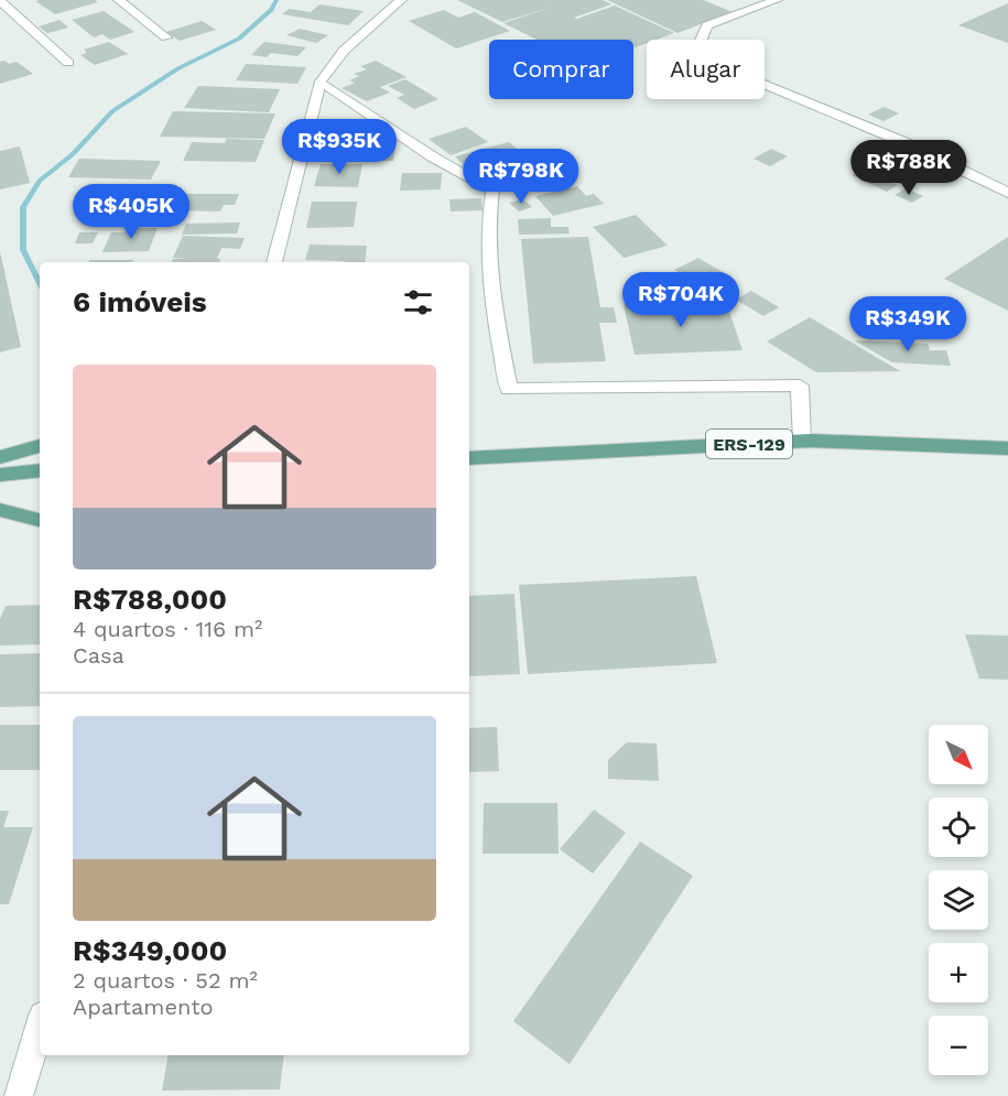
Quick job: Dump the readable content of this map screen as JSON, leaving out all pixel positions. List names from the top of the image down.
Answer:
{
  "streets": {
    "main road": ["ERS-129"]
  },
  "north": "bottom right",
  "page": {
    "chip": ["Comprar", "Alugar"],
    "price": [
      "R$935K",
      "R$788K",
      "R$798K",
      "R$405K",
      "R$704K",
      "R$349K"
    ],
    "heading": "6 imóveis",
    "list": [
      {
        "name": "R$788,000",
        "note": "4 quartos · 116 m² · Casa"
      },
      {
        "name": "R$349,000",
        "note": "2 quartos · 52 m² · Apartamento"
      }
    ],
    "map_buttons": ["+", "−"]
  }
}
